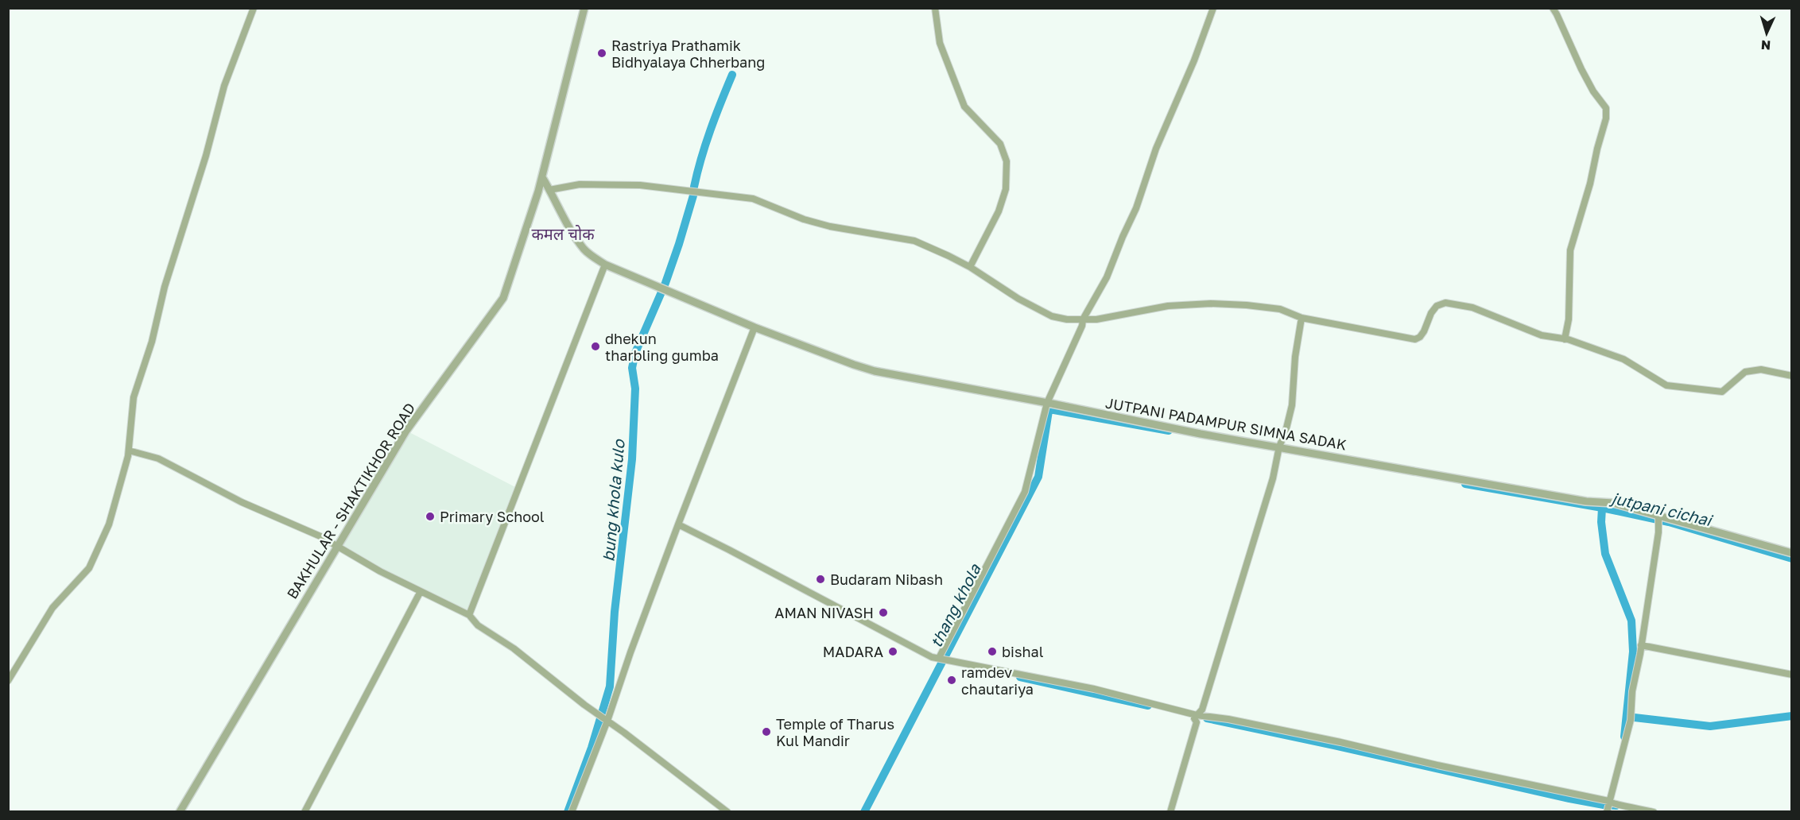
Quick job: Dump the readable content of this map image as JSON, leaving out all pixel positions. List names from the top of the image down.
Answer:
{
  "streets": {
    "street": ["JUTPANI PADAMPUR SIMNA SADAK", "BAKHULAR - SHAKTIKHOR ROAD"]
  },
  "crossings": [
    ["JUTPANI PADAMPUR SIMNA SADAK", "BAKHULAR - SHAKTIKHOR ROAD"]
  ],
  "districts": ["कमल चोक"],
  "water": ["bung khola kulo", "jutpani cichai", "thang khola"],
  "places": [
    "Rastriya Prathamik Bidhyalaya Chherbang",
    "dhekun tharbling gumba",
    "Primary School",
    "Budaram Nibash",
    "AMAN NIVASH",
    "MADARA",
    "bishal",
    "ramdev chautariya",
    "Temple of Tharus Kul Mandir"
  ],
  "north": "bottom"
}
